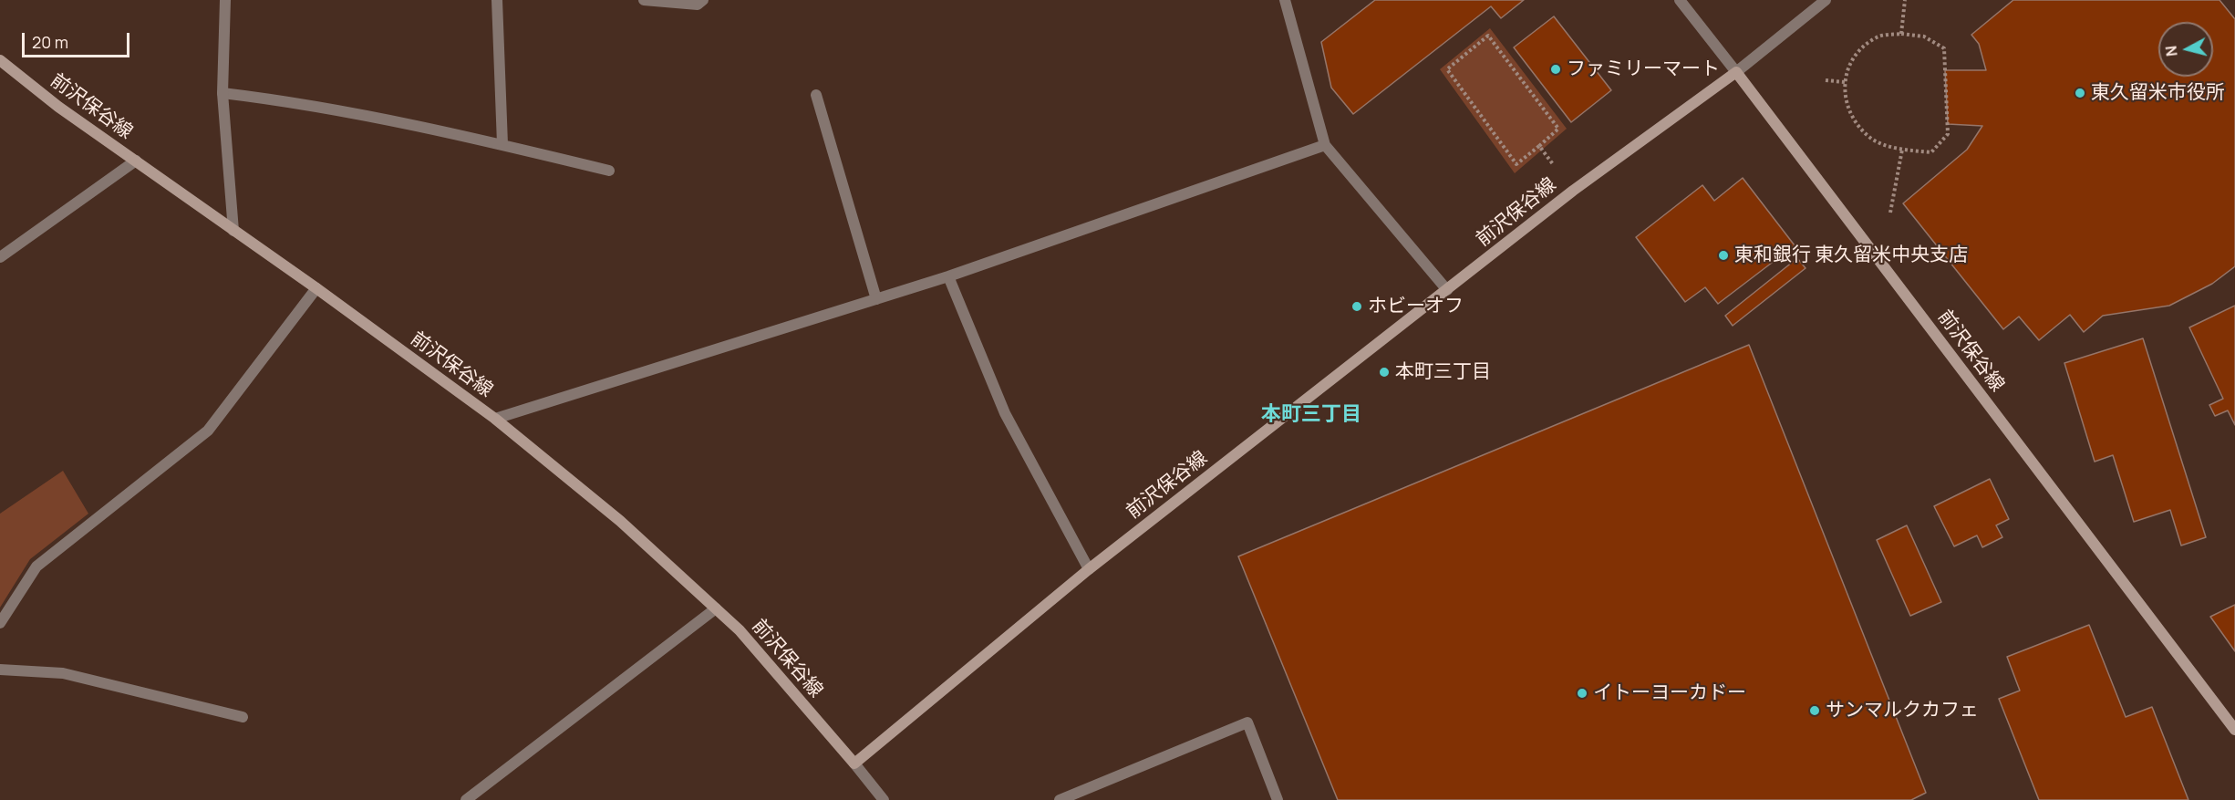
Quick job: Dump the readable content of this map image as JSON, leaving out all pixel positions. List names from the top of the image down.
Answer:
{
  "streets": {
    "main road": ["前沢保谷線"]
  },
  "districts": ["本町三丁目"],
  "places": [
    "ファミリーマート",
    "東久留米市役所",
    "東和銀行 東久留米中央支店",
    "ホビーオフ",
    "本町三丁目",
    "イトーヨーカドー",
    "サンマルクカフェ"
  ],
  "scale_bar": "20 m",
  "north": "left"
}
